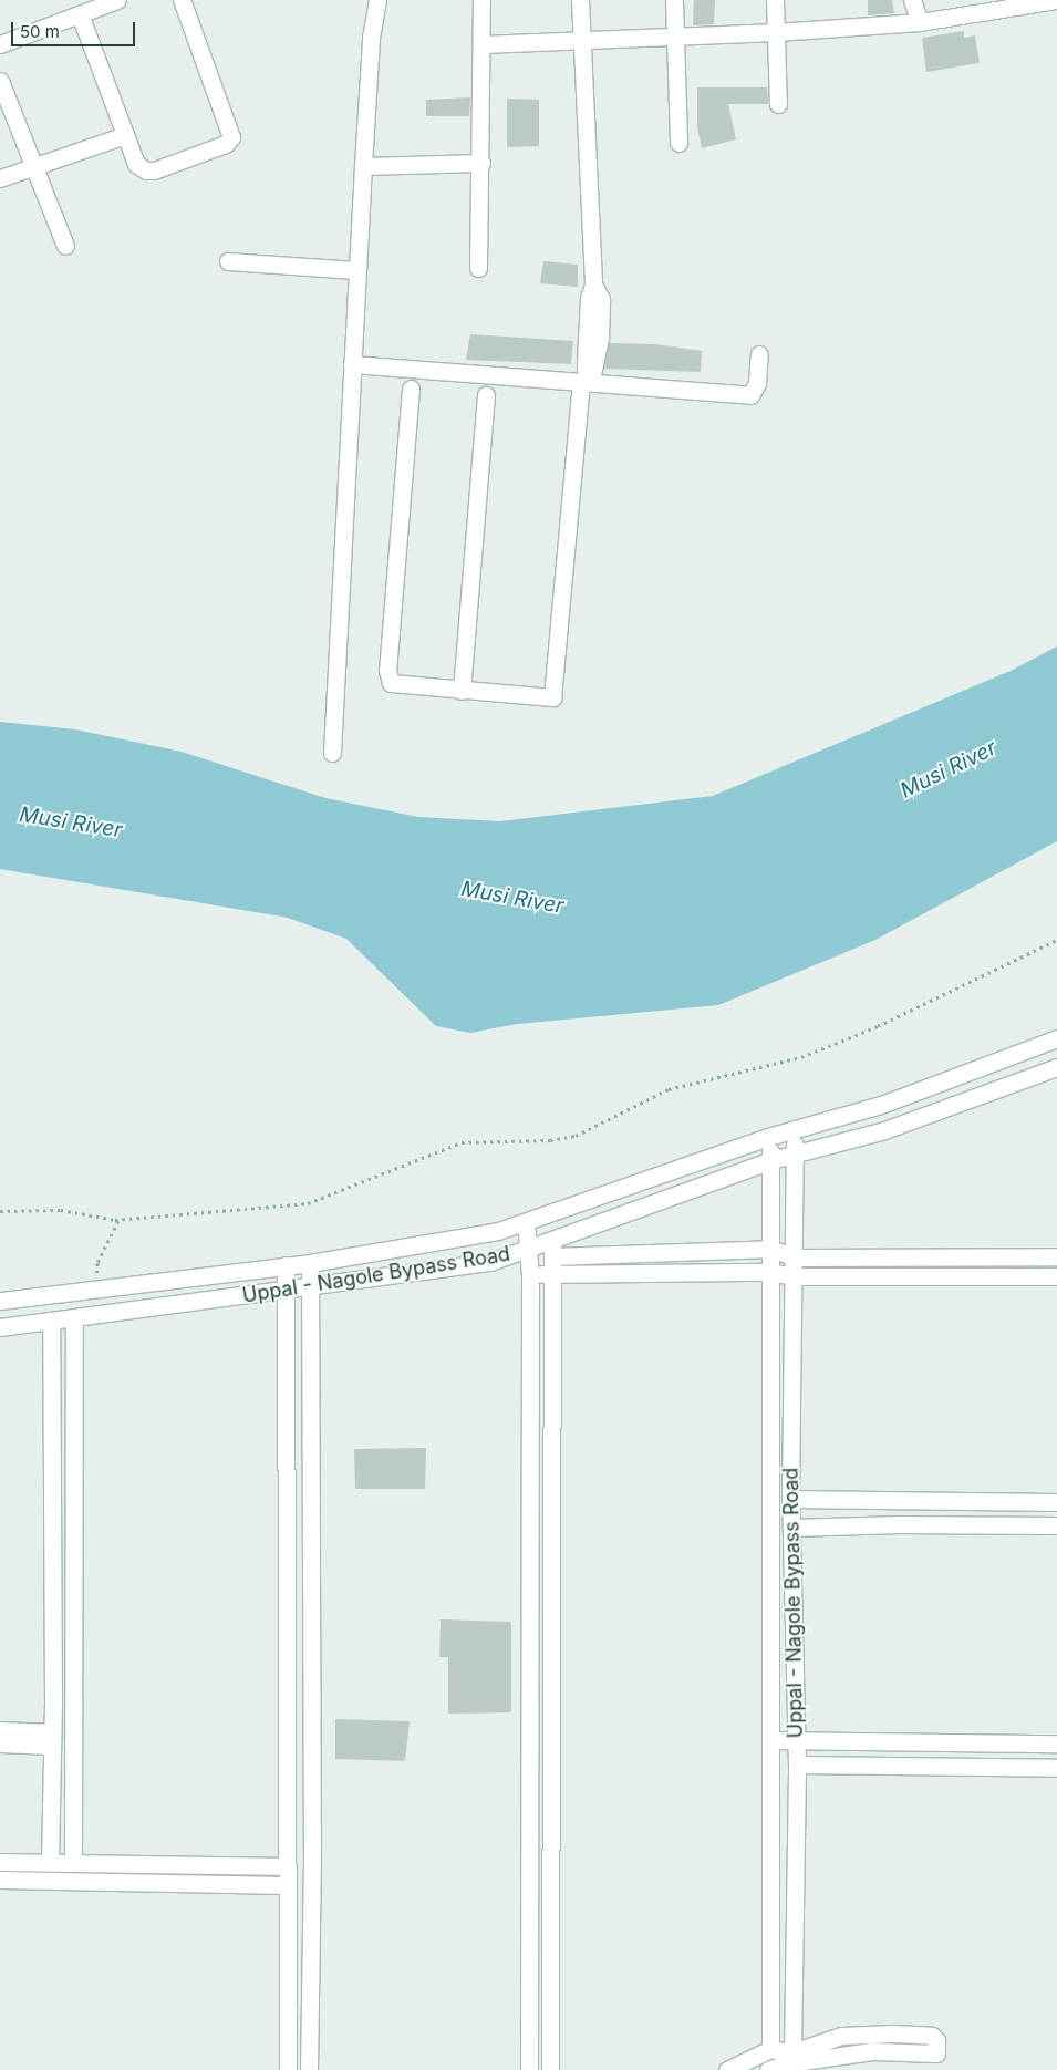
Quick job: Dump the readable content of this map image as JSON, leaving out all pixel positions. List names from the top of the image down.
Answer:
{
  "streets": {
    "street": ["Uppal - Nagole Bypass Road"]
  },
  "water": ["Musi River"],
  "scale_bar": "50 m"
}
